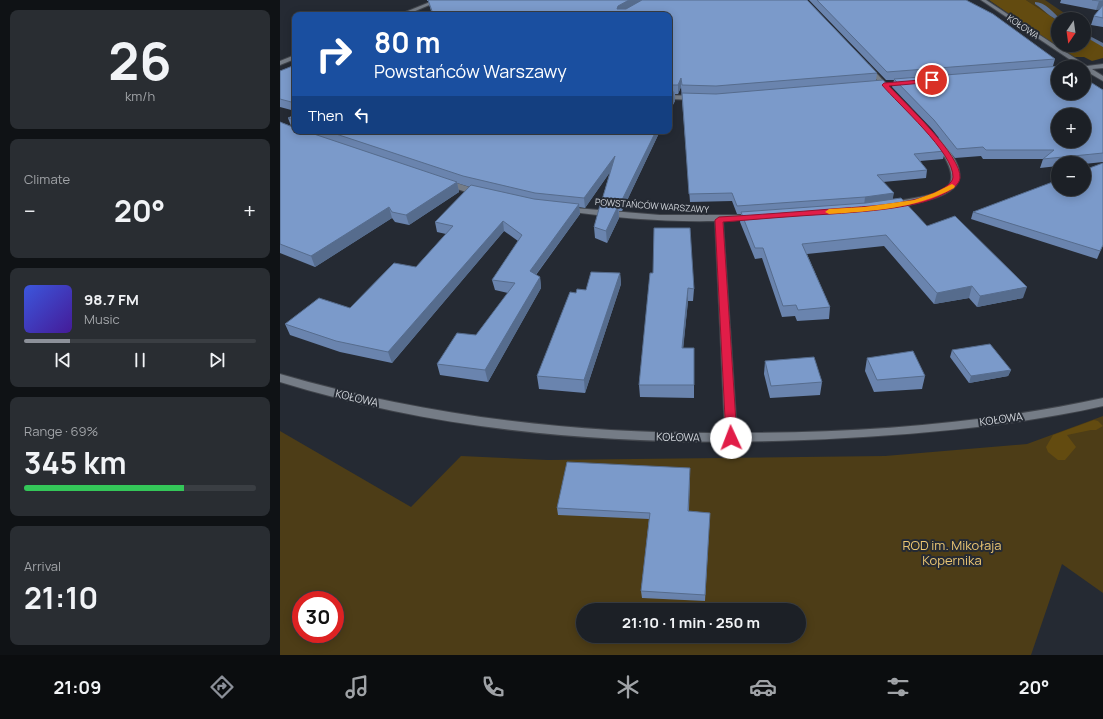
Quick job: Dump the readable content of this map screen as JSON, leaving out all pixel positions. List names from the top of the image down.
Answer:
{
  "streets": {
    "street": ["KOŁOWA", "POWSTAŃCÓW WARSZAWY"]
  },
  "parks": ["ROD im. Mikołaja Kopernika"],
  "north": "bottom",
  "page": {
    "tile": [
      ["26", "km/h"],
      "Climate",
      ["Range · 69%", "345 km"],
      ["Arrival", "21:10"]
    ],
    "map_buttons": ["+", "−"],
    "turn": ["80 m", "Powstańców Warszawy"],
    "then": "Then",
    "heat": ["−", "20°", "+"],
    "song": ["98.7 FM", "Music"],
    "limit": "30",
    "trip": "21:10 · 1 min · 250 m",
    "tabs": ["21:09", "20°"]
  }
}
